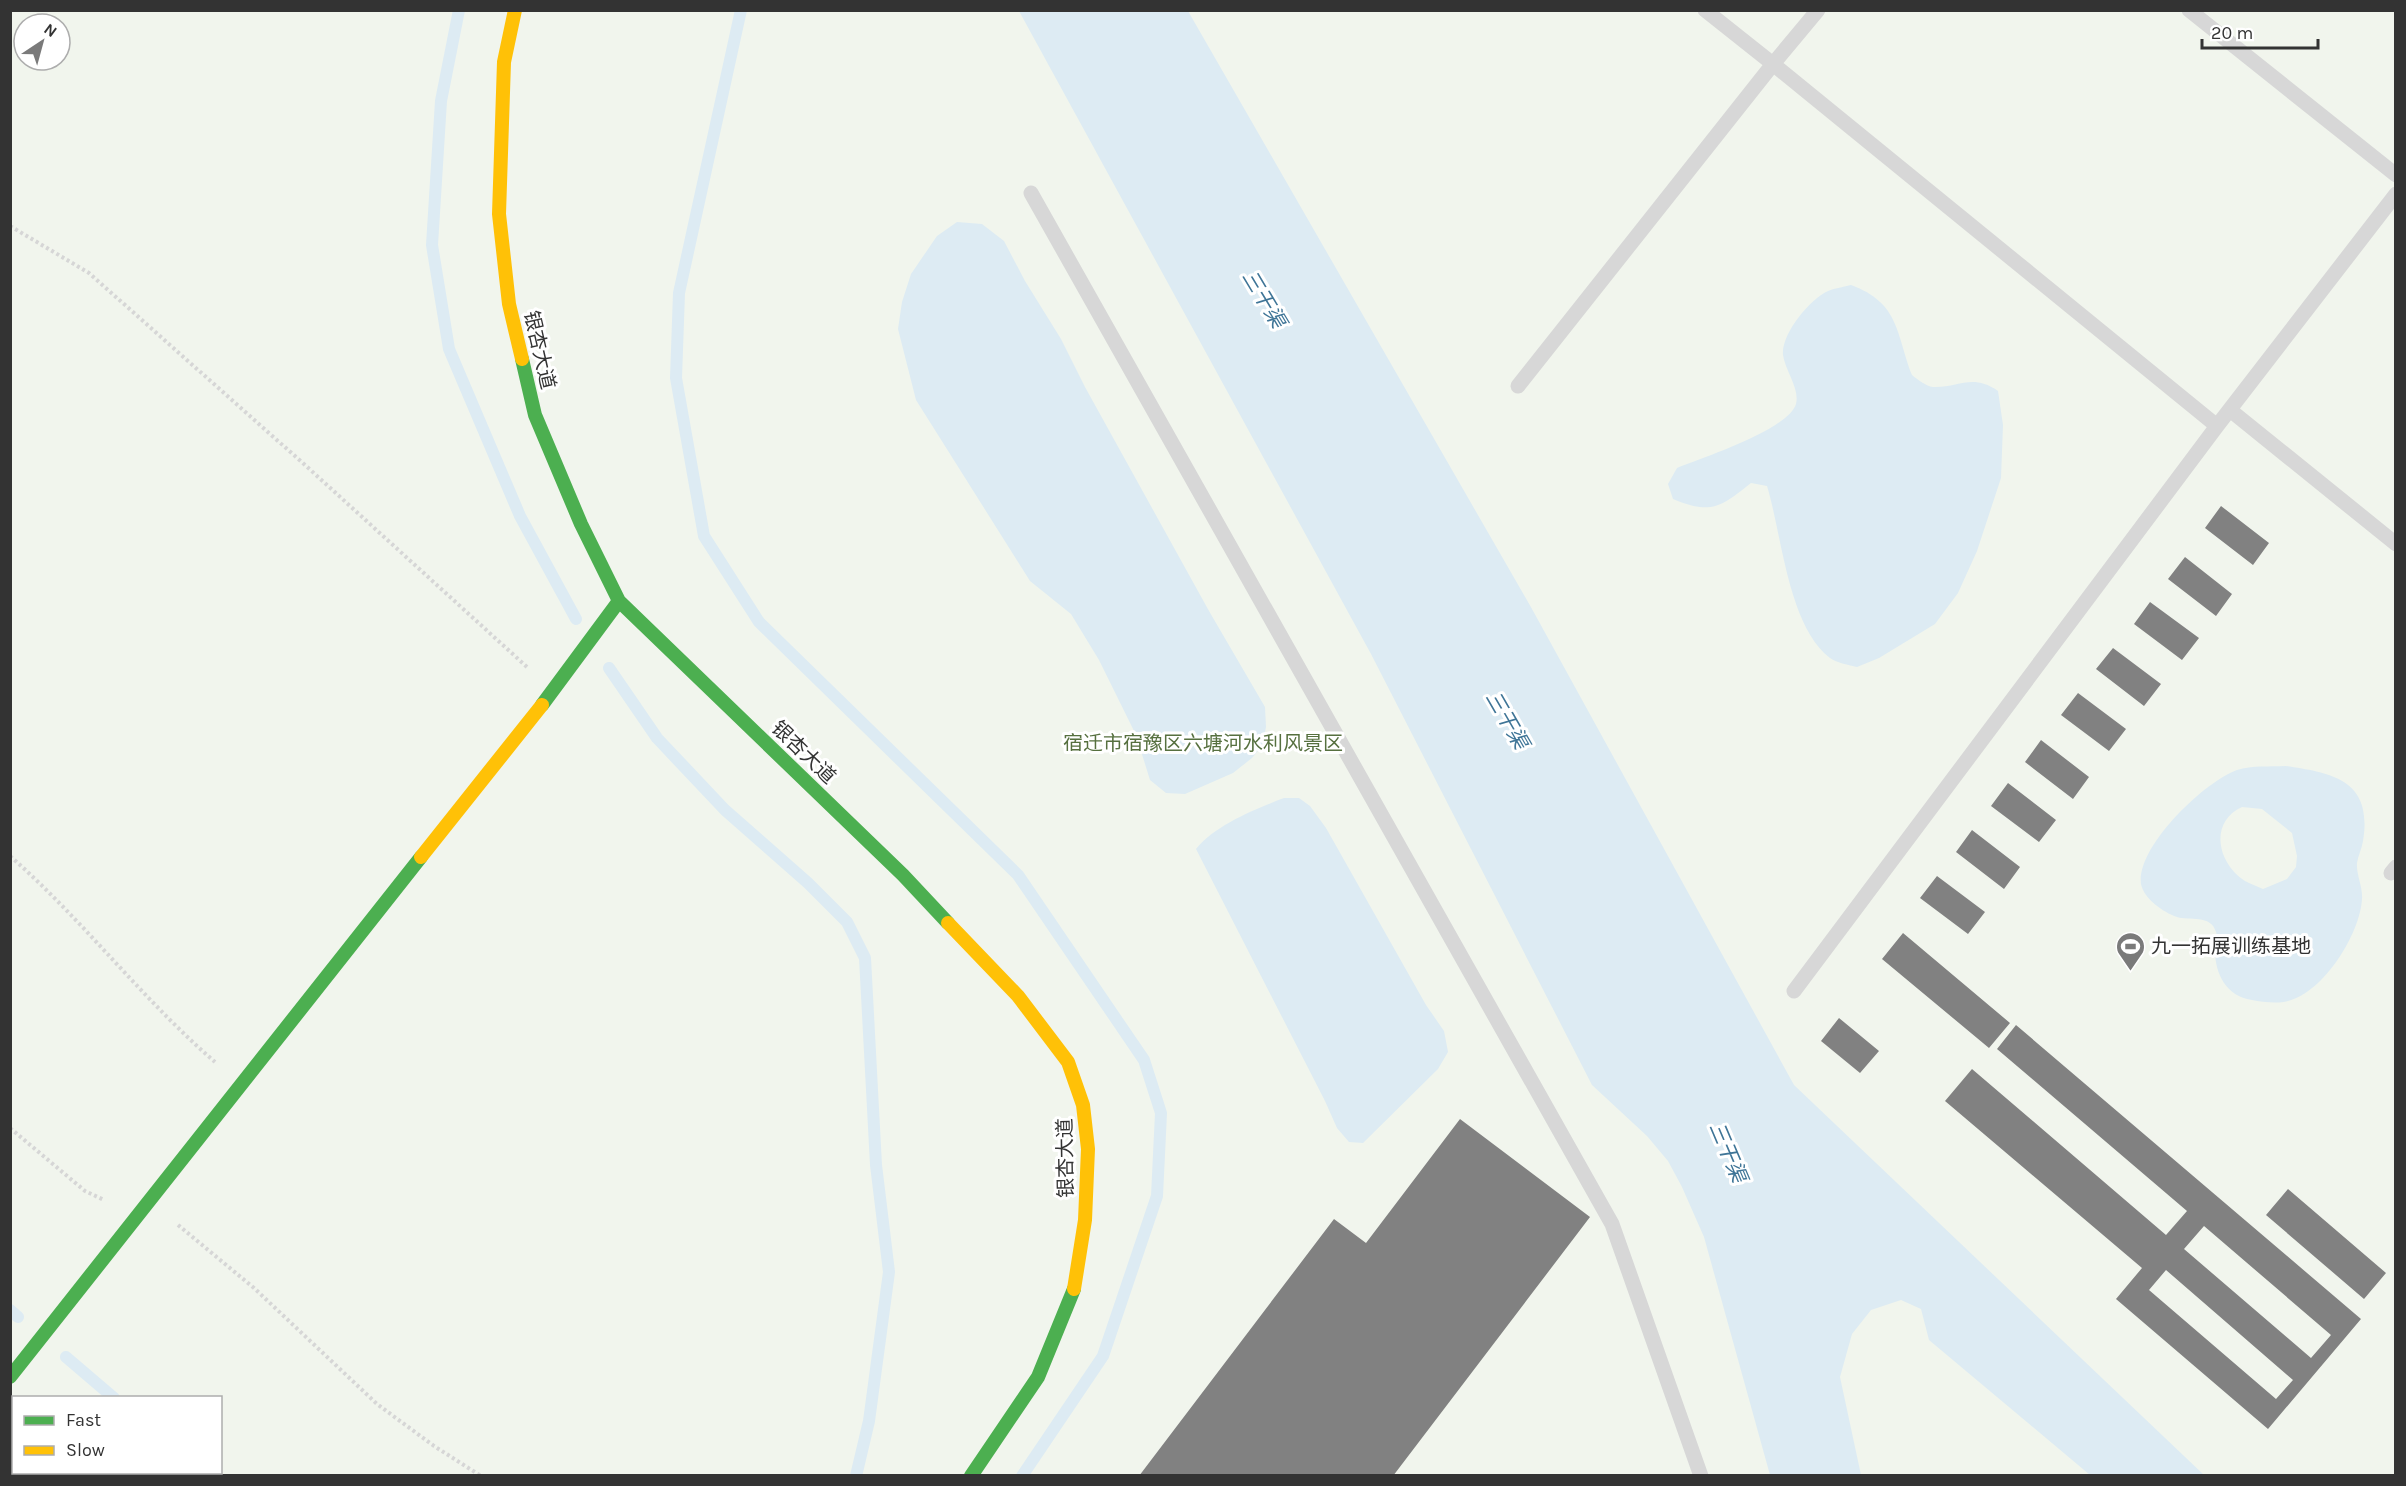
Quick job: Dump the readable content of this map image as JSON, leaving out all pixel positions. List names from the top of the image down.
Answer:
{
  "streets": {
    "street": ["银杏大道"]
  },
  "water": ["三干渠"],
  "parks": ["宿迁市宿豫区六塘河水利风景区"],
  "places": {
    "sports": ["九一拓展训练基地"]
  },
  "legend": ["Fast", "Slow"],
  "scale_bar": "20 m",
  "north": "top right"
}
